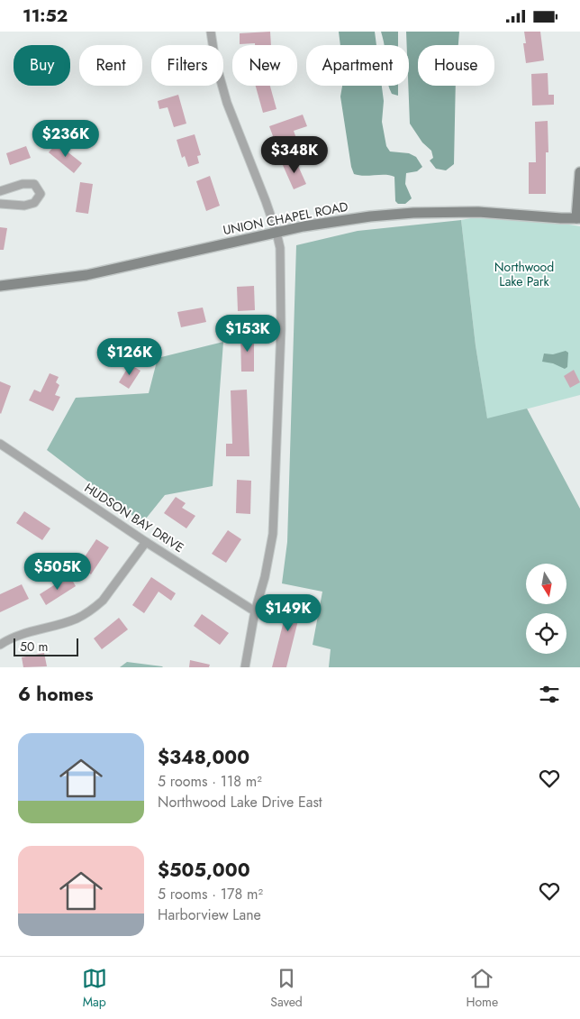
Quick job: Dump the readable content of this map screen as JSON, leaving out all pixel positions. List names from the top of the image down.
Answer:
{
  "streets": {
    "street": ["UNION CHAPEL ROAD", "HUDSON BAY DRIVE"]
  },
  "parks": ["Northwood Lake Park"],
  "scale_bar": "50 m",
  "north": "bottom",
  "page": {
    "status": "11:52",
    "chip": [
      "Buy",
      "Rent",
      "Filters",
      "New",
      "Apartment",
      "House"
    ],
    "price": [
      "$236K",
      "$348K",
      "$153K",
      "$126K",
      "$505K",
      "$149K"
    ],
    "scale": "50 m",
    "heading": "6 homes",
    "list": [
      {
        "name": "$348,000",
        "note": "5 rooms · 118 m² · Northwood Lake Drive East"
      },
      {
        "name": "$505,000",
        "note": "5 rooms · 178 m² · Harborview Lane"
      }
    ],
    "tabs": ["Map", "Saved", "Home"]
  }
}
